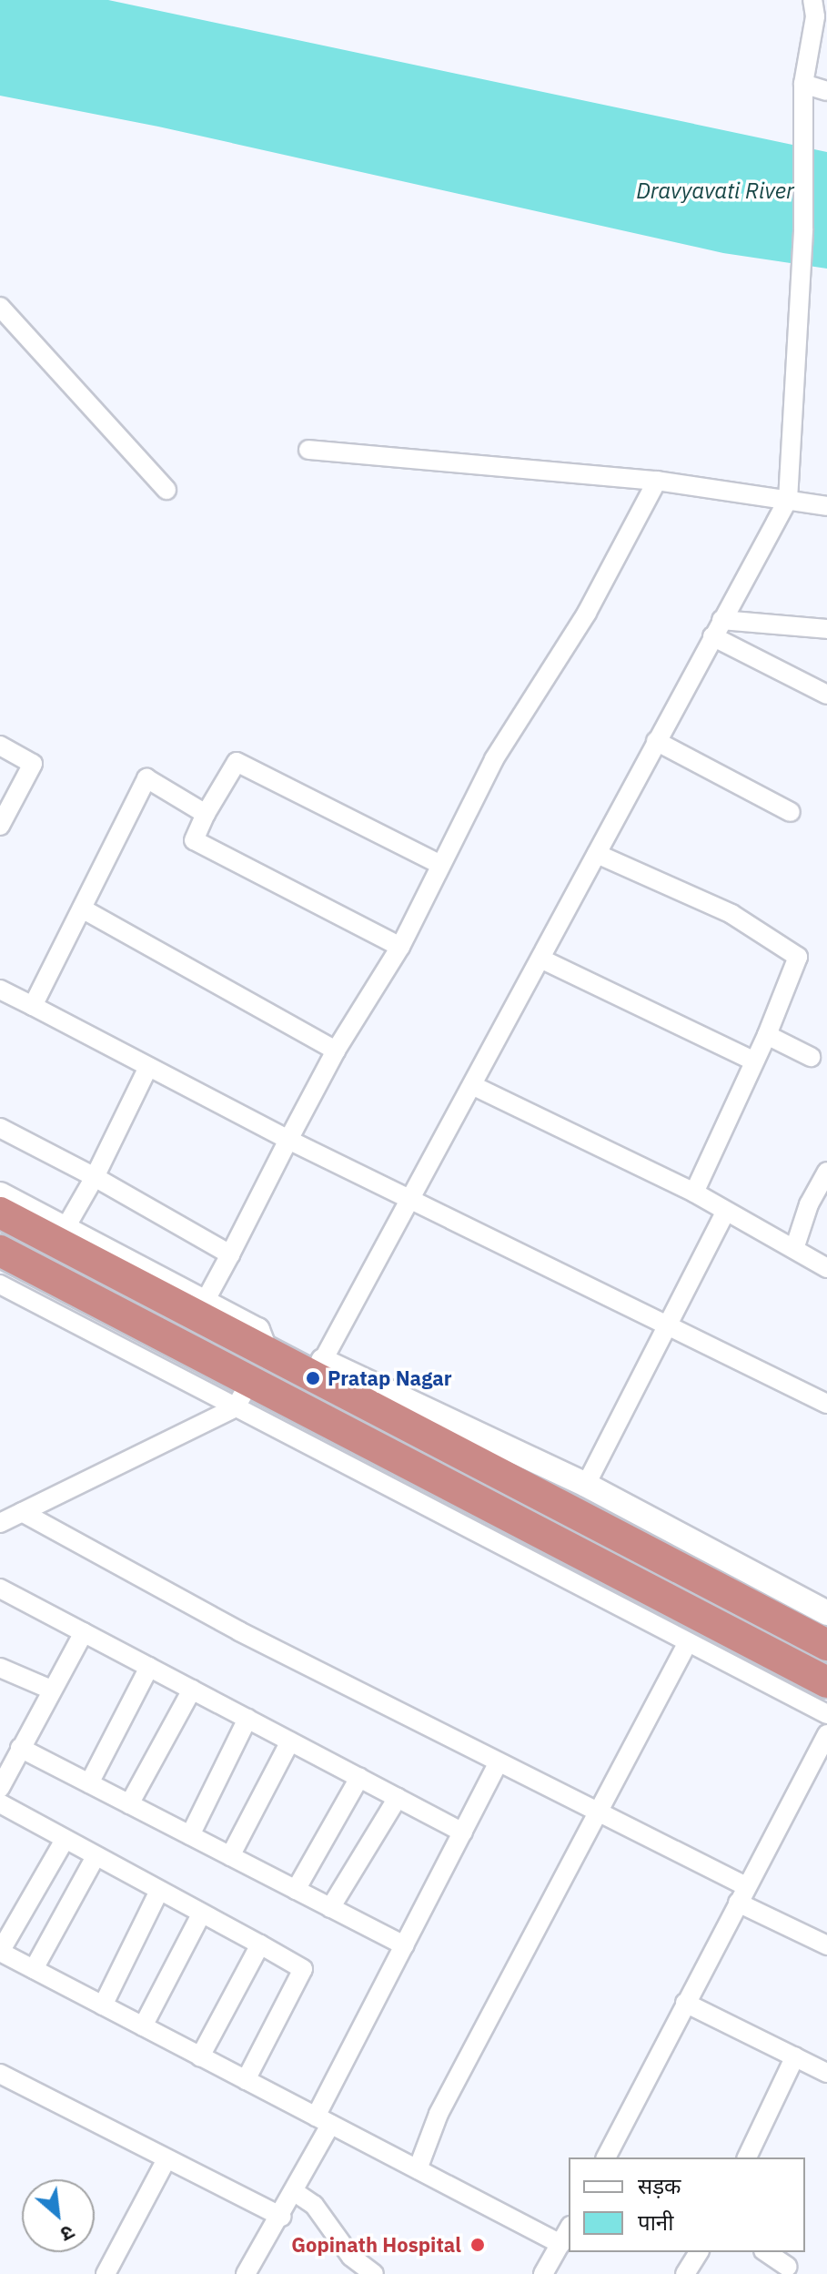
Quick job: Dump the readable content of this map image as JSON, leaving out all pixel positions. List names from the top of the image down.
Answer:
{
  "water": ["Dravyavati River"],
  "places": ["Pratap Nagar", "Gopinath Hospital"],
  "legend": ["सड़क", "पानी"],
  "north": "bottom right"
}
